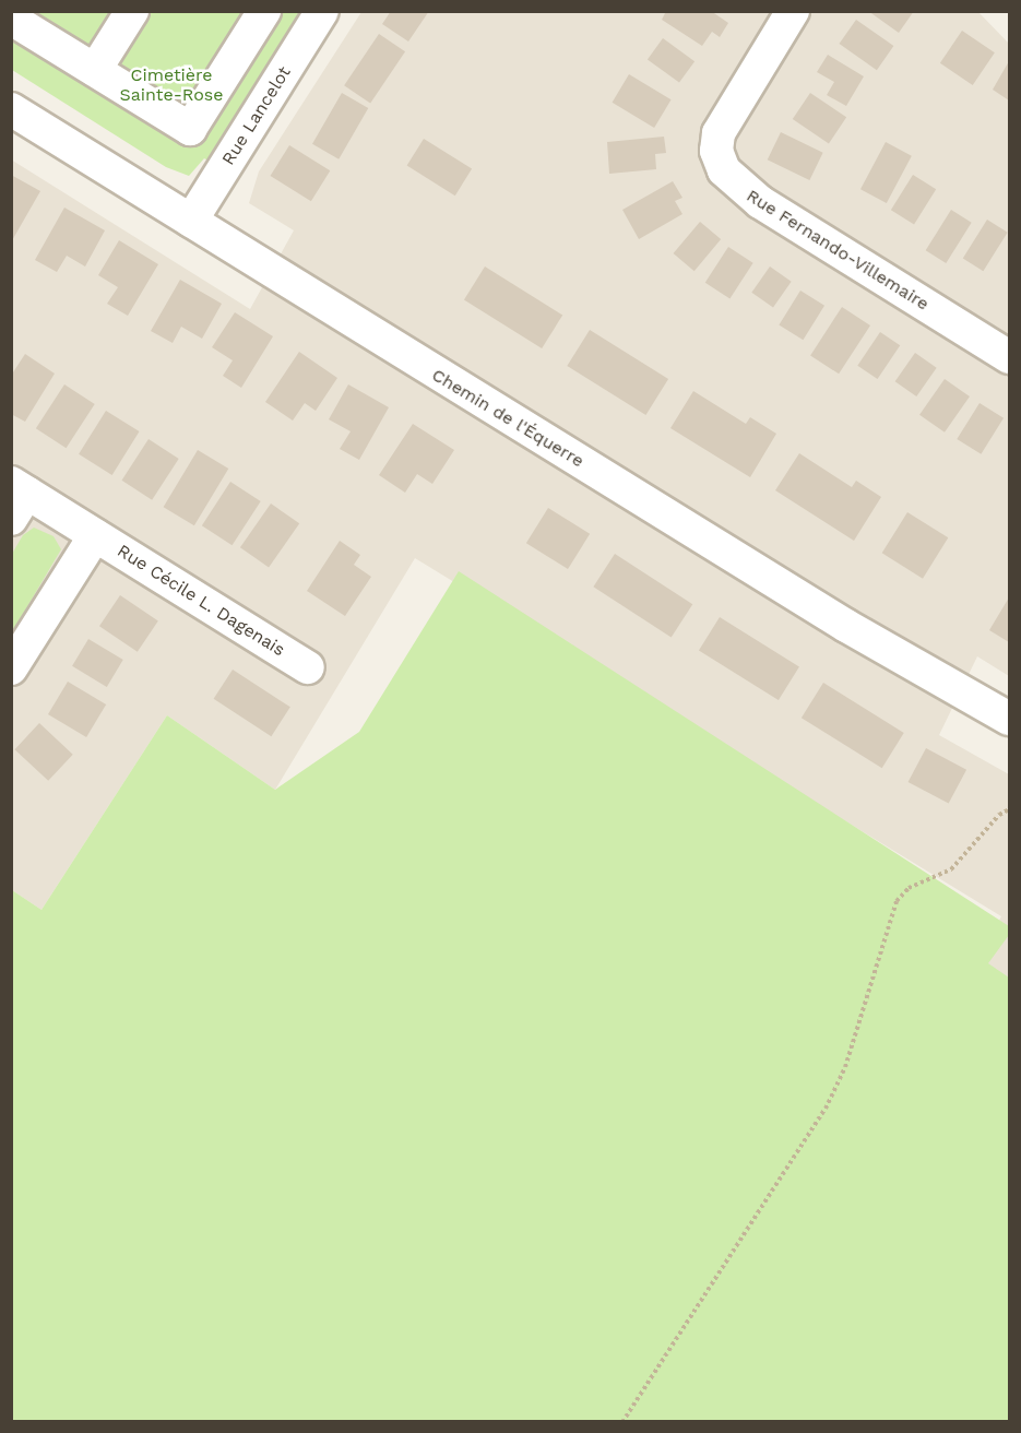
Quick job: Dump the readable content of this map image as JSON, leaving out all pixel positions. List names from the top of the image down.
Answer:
{
  "streets": {
    "street": [
      "Rue Lancelot",
      "Rue Fernando-Villemaire",
      "Chemin de l'Équerre",
      "Rue Cécile L. Dagenais"
    ]
  },
  "crossings": [
    ["Rue Lancelot", "Chemin de l'Équerre"]
  ],
  "parks": ["Cimetière Sainte-Rose"]
}
